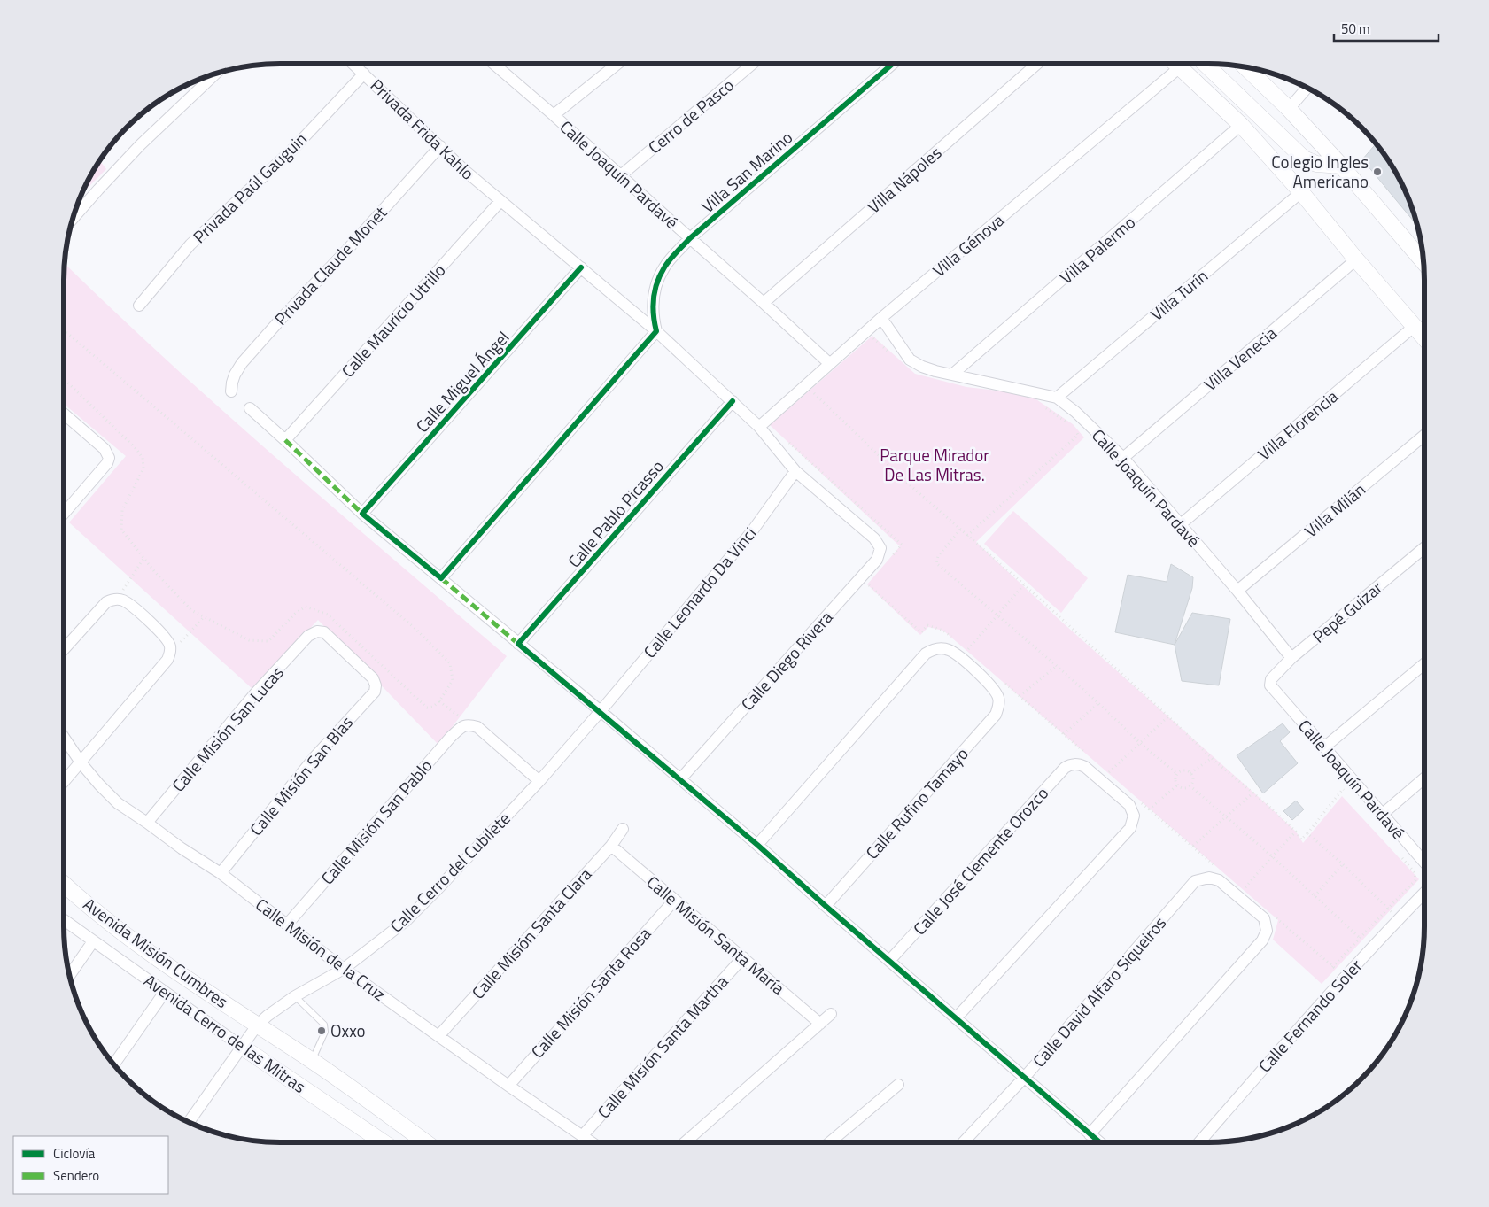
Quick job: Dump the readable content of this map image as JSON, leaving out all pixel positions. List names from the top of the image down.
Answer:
{
  "streets": {
    "main road": ["Avenida Misión Cumbres", "Avenida Cerro de las Mitras"],
    "street": [
      "Cerro de Pasco",
      "Privada Frida Kahlo",
      "Villa San Marino",
      "Calle Joaquín Pardavé",
      "Villa Nápoles",
      "Privada Paúl Gauguin",
      "Villa Génova",
      "Villa Palermo",
      "Privada Claude Monet",
      "Villa Turín",
      "Calle Mauricio Utrillo",
      "Villa Venecia",
      "Calle Miguel Ángel",
      "Villa Florencia",
      "Villa Milán",
      "Calle Pablo Picasso",
      "Calle Leonardo Da Vinci",
      "Pepé Guizar",
      "Calle Diego Rivera",
      "Calle Misión San Lucas",
      "Calle Misión San Blas",
      "Calle Rufino Tamayo",
      "Calle Misión San Pablo",
      "Calle José Clemente Orozco",
      "Calle Cerro del Cubilete",
      "Calle Misión Santa Clara",
      "Calle Misión Santa María",
      "Calle Misión de la Cruz",
      "Calle David Alfaro Siqueiros",
      "Calle Misión Santa Rosa",
      "Calle Fernando Soler",
      "Calle Misión Santa Martha"
    ]
  },
  "crossings": [
    ["Cerro de Pasco", "Calle Joaquín Pardavé"],
    ["Privada Frida Kahlo", "Villa San Marino"],
    ["Privada Frida Kahlo", "Privada Paúl Gauguin"],
    ["Privada Frida Kahlo", "Villa Génova"],
    ["Privada Frida Kahlo", "Privada Claude Monet"],
    ["Privada Frida Kahlo", "Calle Mauricio Utrillo"],
    ["Privada Frida Kahlo", "Calle Miguel Ángel"],
    ["Privada Frida Kahlo", "Calle Pablo Picasso"],
    ["Privada Frida Kahlo", "Calle Leonardo Da Vinci"],
    ["Privada Frida Kahlo", "Calle Diego Rivera"],
    ["Villa San Marino", "Calle Joaquín Pardavé"],
    ["Calle Joaquín Pardavé", "Villa Nápoles"],
    ["Calle Joaquín Pardavé", "Villa Génova"],
    ["Calle Joaquín Pardavé", "Villa Palermo"],
    ["Calle Joaquín Pardavé", "Villa Turín"],
    ["Calle Joaquín Pardavé", "Villa Venecia"],
    ["Calle Joaquín Pardavé", "Villa Florencia"],
    ["Calle Joaquín Pardavé", "Villa Milán"],
    ["Calle Joaquín Pardavé", "Pepé Guizar"],
    ["Calle Leonardo Da Vinci", "Calle Cerro del Cubilete"],
    ["Calle Misión San Lucas", "Calle Misión San Blas"],
    ["Calle Misión San Lucas", "Calle Misión de la Cruz"],
    ["Calle Misión San Blas", "Calle Misión de la Cruz"],
    ["Calle Misión San Pablo", "Calle Misión de la Cruz"],
    ["Calle Cerro del Cubilete", "Calle Misión de la Cruz"],
    ["Calle Cerro del Cubilete", "Avenida Misión Cumbres"],
    ["Calle Cerro del Cubilete", "Avenida Cerro de las Mitras"],
    ["Calle Misión Santa Clara", "Calle Misión Santa María"],
    ["Calle Misión Santa Clara", "Calle Misión de la Cruz"],
    ["Calle Misión Santa María", "Calle Misión Santa Rosa"],
    ["Calle Misión Santa María", "Calle Misión Santa Martha"],
    ["Calle Misión de la Cruz", "Calle Misión Santa Rosa"],
    ["Calle Misión de la Cruz", "Calle Misión Santa Martha"],
    ["Avenida Misión Cumbres", "Avenida Cerro de las Mitras"]
  ],
  "parks": ["Parque Mirador De Las Mitras."],
  "places": ["Colegio Ingles Americano", "Oxxo"],
  "legend": ["Ciclovía", "Sendero"],
  "scale_bar": "50 m"
}
